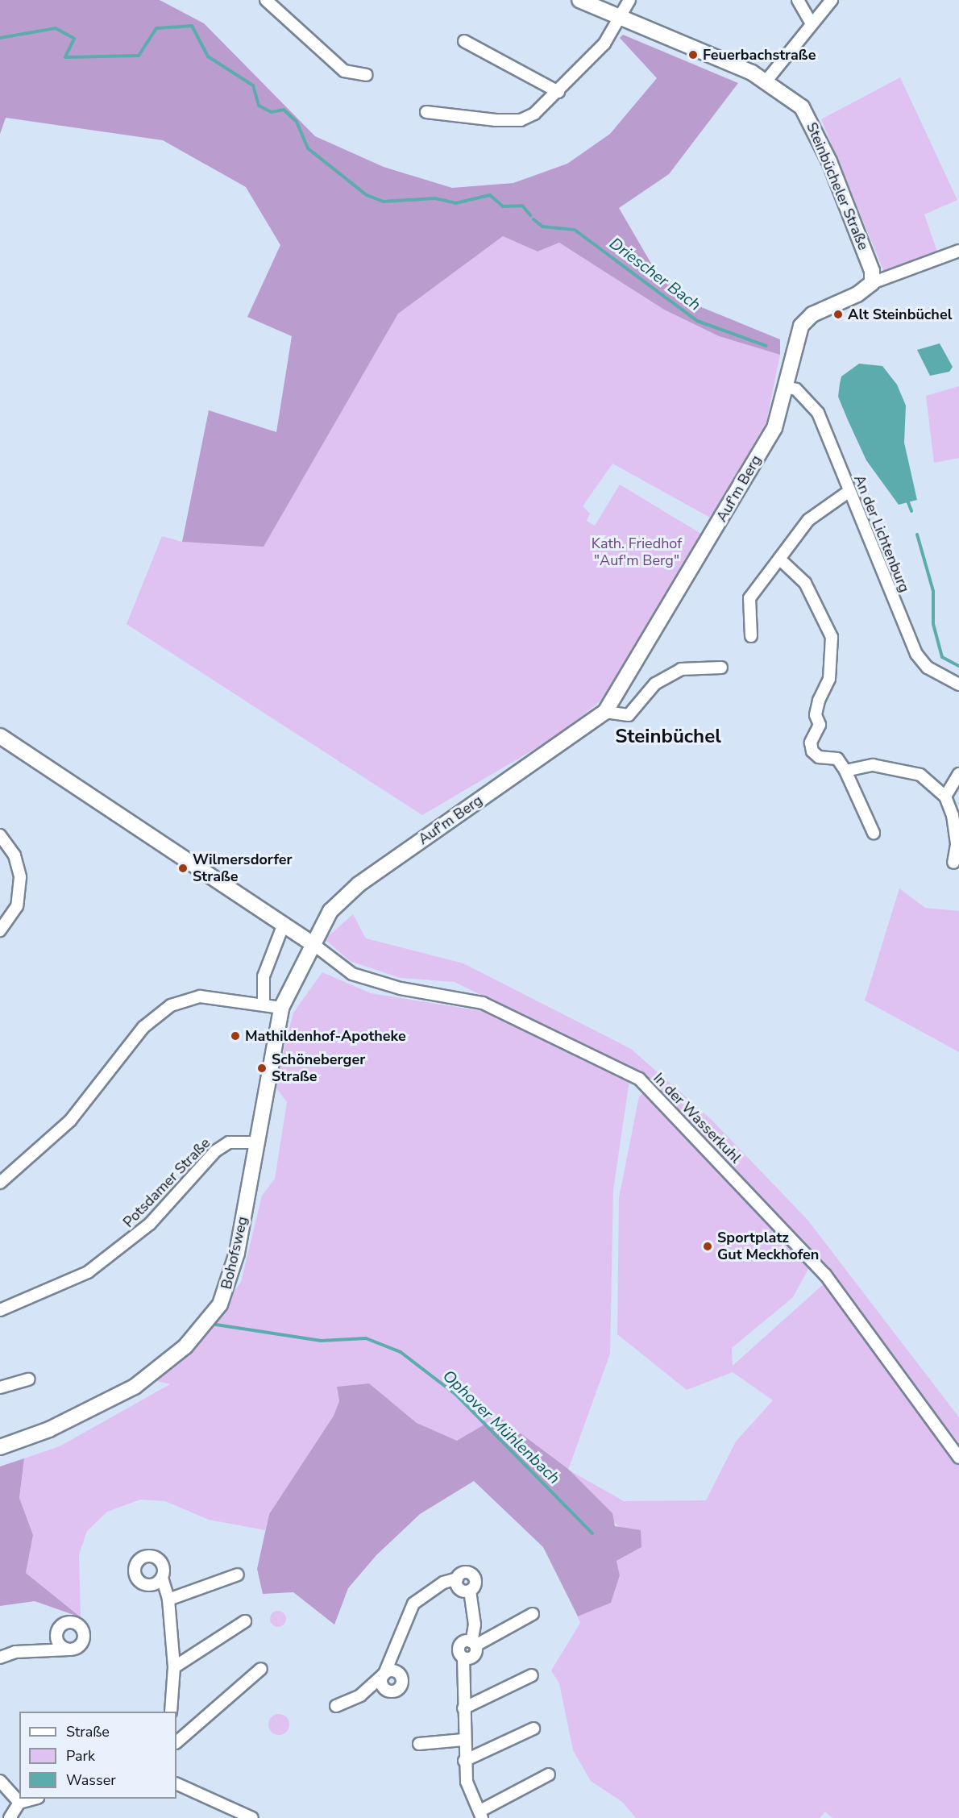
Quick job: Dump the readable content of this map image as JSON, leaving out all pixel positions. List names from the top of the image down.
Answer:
{
  "streets": {
    "street": [
      "Steinbücheler Straße",
      "Auf'm Berg",
      "An der Lichtenburg",
      "In der Wasserkuhl",
      "Potsdamer Straße",
      "Bohofsweg"
    ]
  },
  "crossings": [
    ["Steinbücheler Straße", "Auf'm Berg"],
    ["Auf'm Berg", "An der Lichtenburg"],
    ["Auf'm Berg", "In der Wasserkuhl"],
    ["Auf'm Berg", "Bohofsweg"],
    ["In der Wasserkuhl", "Bohofsweg"],
    ["Potsdamer Straße", "Bohofsweg"]
  ],
  "districts": ["Steinbüchel"],
  "water": ["Driescher Bach", "Ophover Mühlenbach"],
  "parks": ["Kath. Friedhof \"Auf'm Berg\""],
  "places": [
    "Feuerbachstraße",
    "Alt Steinbüchel",
    "Wilmersdorfer Straße",
    "Mathildenhof-Apotheke",
    "Schöneberger Straße",
    "Sportplatz Gut Meckhofen"
  ],
  "legend": ["Straße", "Park", "Wasser"]
}
